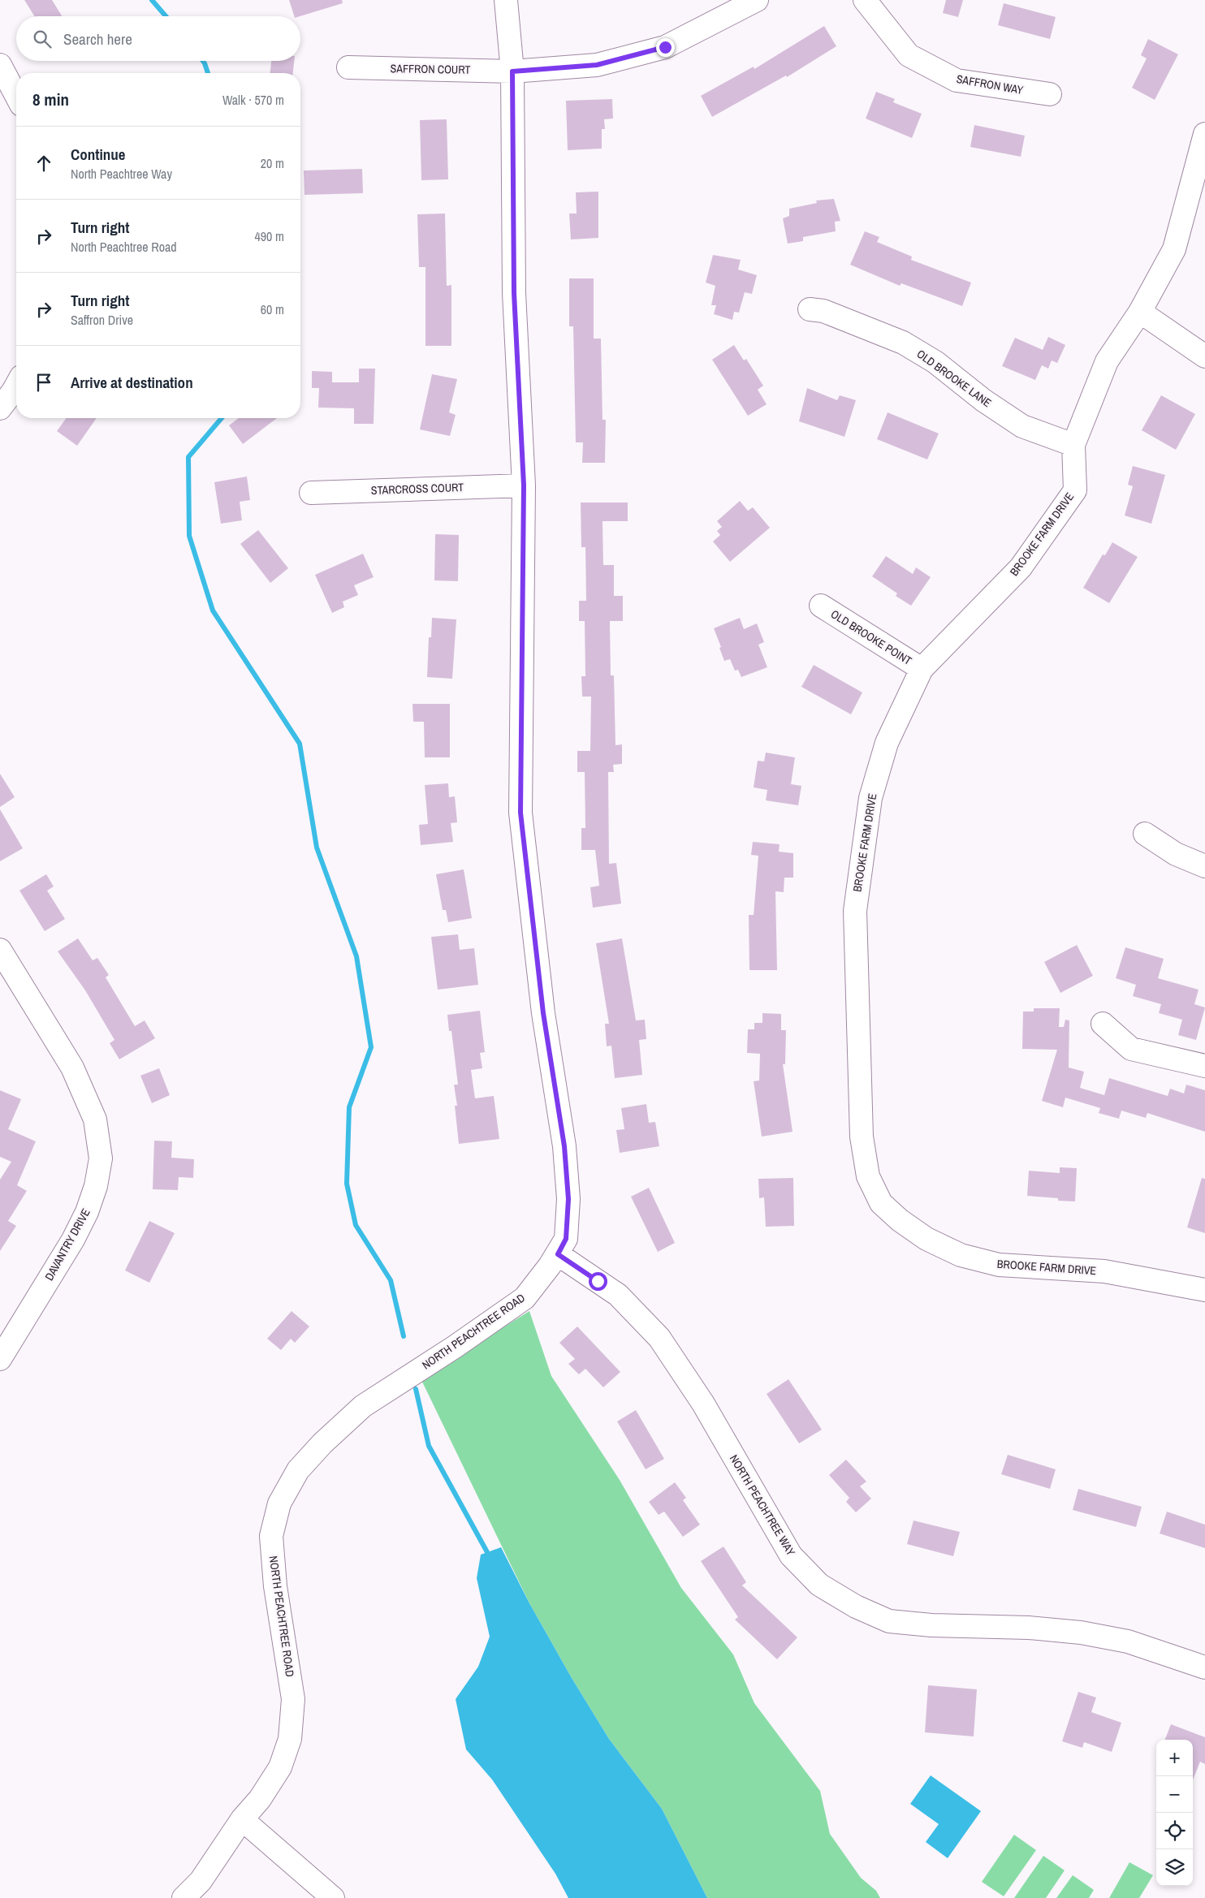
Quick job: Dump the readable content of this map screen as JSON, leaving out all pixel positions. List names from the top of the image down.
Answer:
{
  "streets": {
    "street": [
      "SAFFRON COURT",
      "SAFFRON WAY",
      "OLD BROOKE LANE",
      "STARCROSS COURT",
      "BROOKE FARM DRIVE",
      "OLD BROOKE POINT",
      "DAVANTRY DRIVE",
      "NORTH PEACHTREE ROAD",
      "NORTH PEACHTREE WAY"
    ]
  },
  "crossings": [
    ["SAFFRON COURT", "NORTH PEACHTREE ROAD"],
    ["OLD BROOKE LANE", "BROOKE FARM DRIVE"],
    ["STARCROSS COURT", "NORTH PEACHTREE ROAD"],
    ["BROOKE FARM DRIVE", "OLD BROOKE POINT"],
    ["NORTH PEACHTREE ROAD", "NORTH PEACHTREE WAY"]
  ],
  "page": {
    "search": "Search here",
    "heading": ["8 min", "Walk · 570 m"],
    "list": [
      ["Continue", "North Peachtree Way", "20 m"],
      ["Turn right", "North Peachtree Road", "490 m"],
      ["Turn right", "Saffron Drive", "60 m"],
      "Arrive at destination"
    ],
    "map_buttons": ["+", "−"]
  }
}
